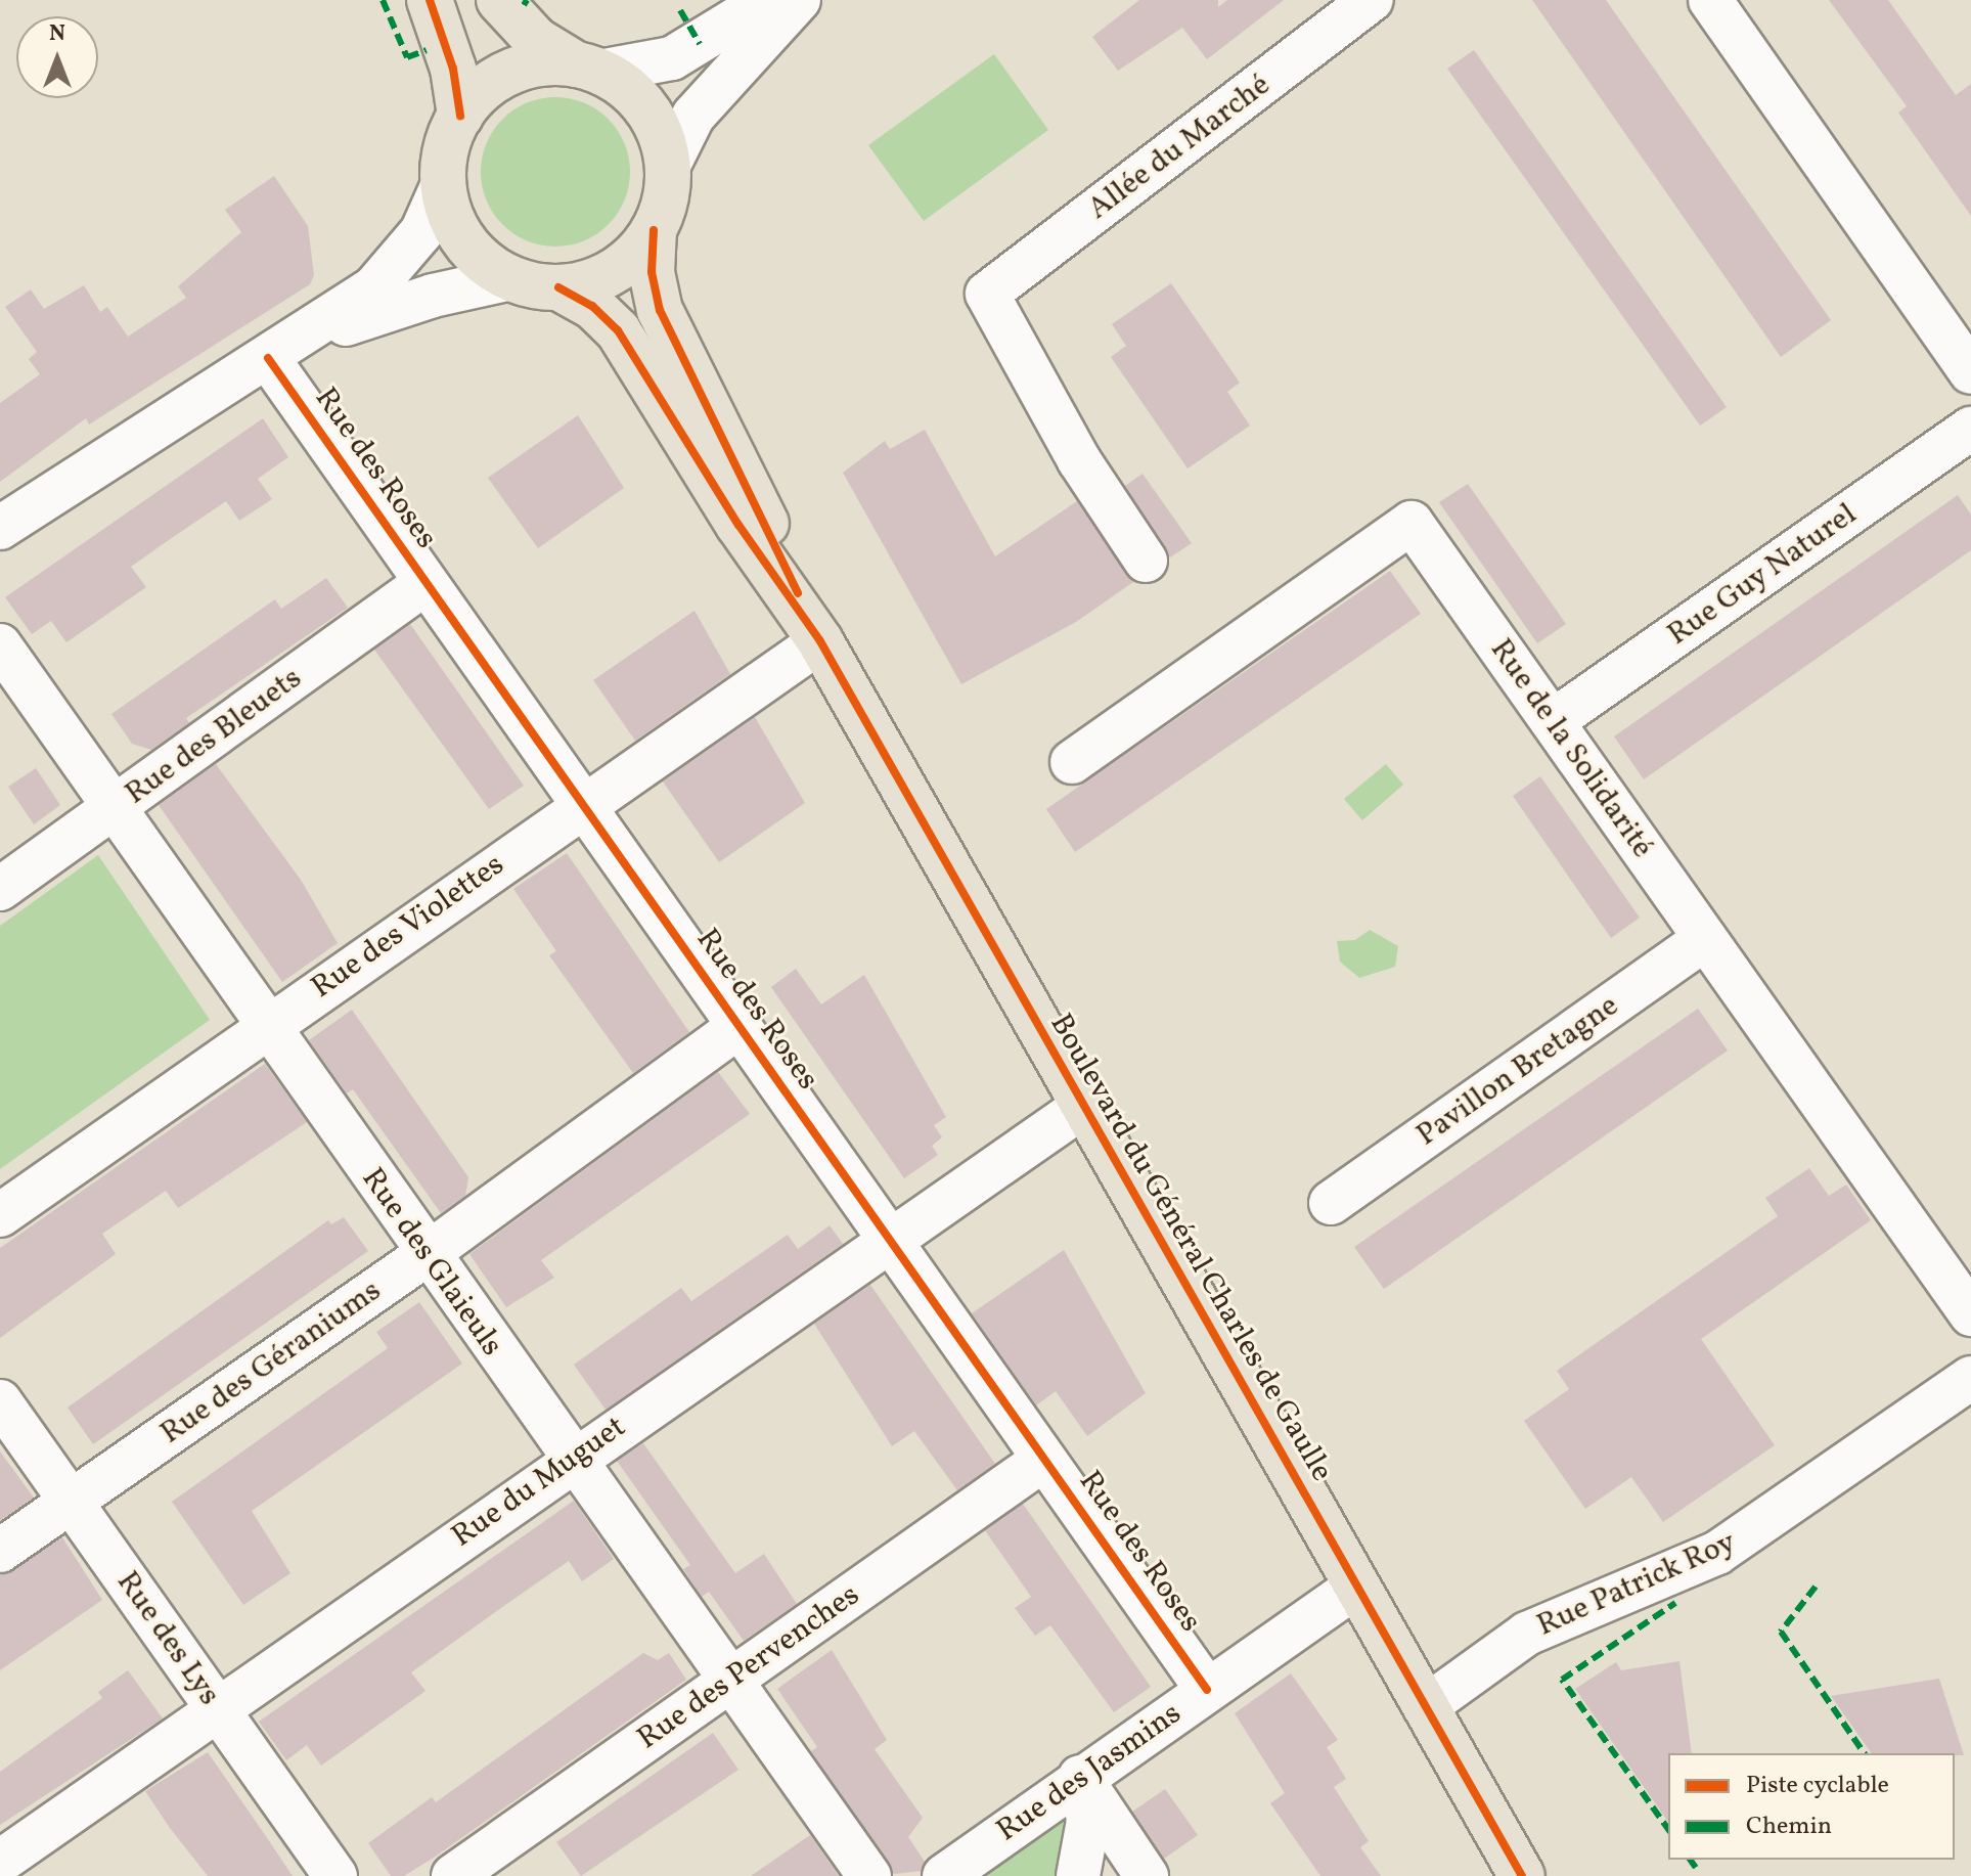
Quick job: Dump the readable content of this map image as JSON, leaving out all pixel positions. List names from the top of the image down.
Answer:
{
  "streets": {
    "main road": ["Boulevard du Général Charles de Gaulle"],
    "street": [
      "Allée du Marché",
      "Rue des Roses",
      "Rue Guy Naturel",
      "Rue des Bleuets",
      "Rue de la Solidarité",
      "Rue des Violettes",
      "Pavillon Bretagne",
      "Rue des Glaieuls",
      "Rue des Géraniums",
      "Rue du Muguet",
      "Rue Patrick Roy",
      "Rue des Lys",
      "Rue des Pervenches",
      "Rue des Jasmins"
    ]
  },
  "crossings": [
    ["Rue des Roses", "Rue des Bleuets"],
    ["Rue des Roses", "Rue des Violettes"],
    ["Rue des Roses", "Rue des Géraniums"],
    ["Rue des Roses", "Rue du Muguet"],
    ["Rue des Roses", "Rue des Pervenches"],
    ["Rue des Roses", "Rue des Jasmins"],
    ["Rue Guy Naturel", "Rue de la Solidarité"],
    ["Rue des Bleuets", "Rue des Glaieuls"],
    ["Rue de la Solidarité", "Pavillon Bretagne"],
    ["Rue des Violettes", "Boulevard du Général Charles de Gaulle"],
    ["Rue des Violettes", "Rue des Glaieuls"],
    ["Boulevard du Général Charles de Gaulle", "Rue du Muguet"],
    ["Boulevard du Général Charles de Gaulle", "Rue Patrick Roy"],
    ["Boulevard du Général Charles de Gaulle", "Rue des Jasmins"],
    ["Rue des Glaieuls", "Rue des Géraniums"],
    ["Rue des Glaieuls", "Rue du Muguet"],
    ["Rue des Glaieuls", "Rue des Pervenches"],
    ["Rue des Géraniums", "Rue des Lys"],
    ["Rue du Muguet", "Rue des Lys"]
  ],
  "legend": ["Piste cyclable", "Chemin"],
  "north": "top"
}
